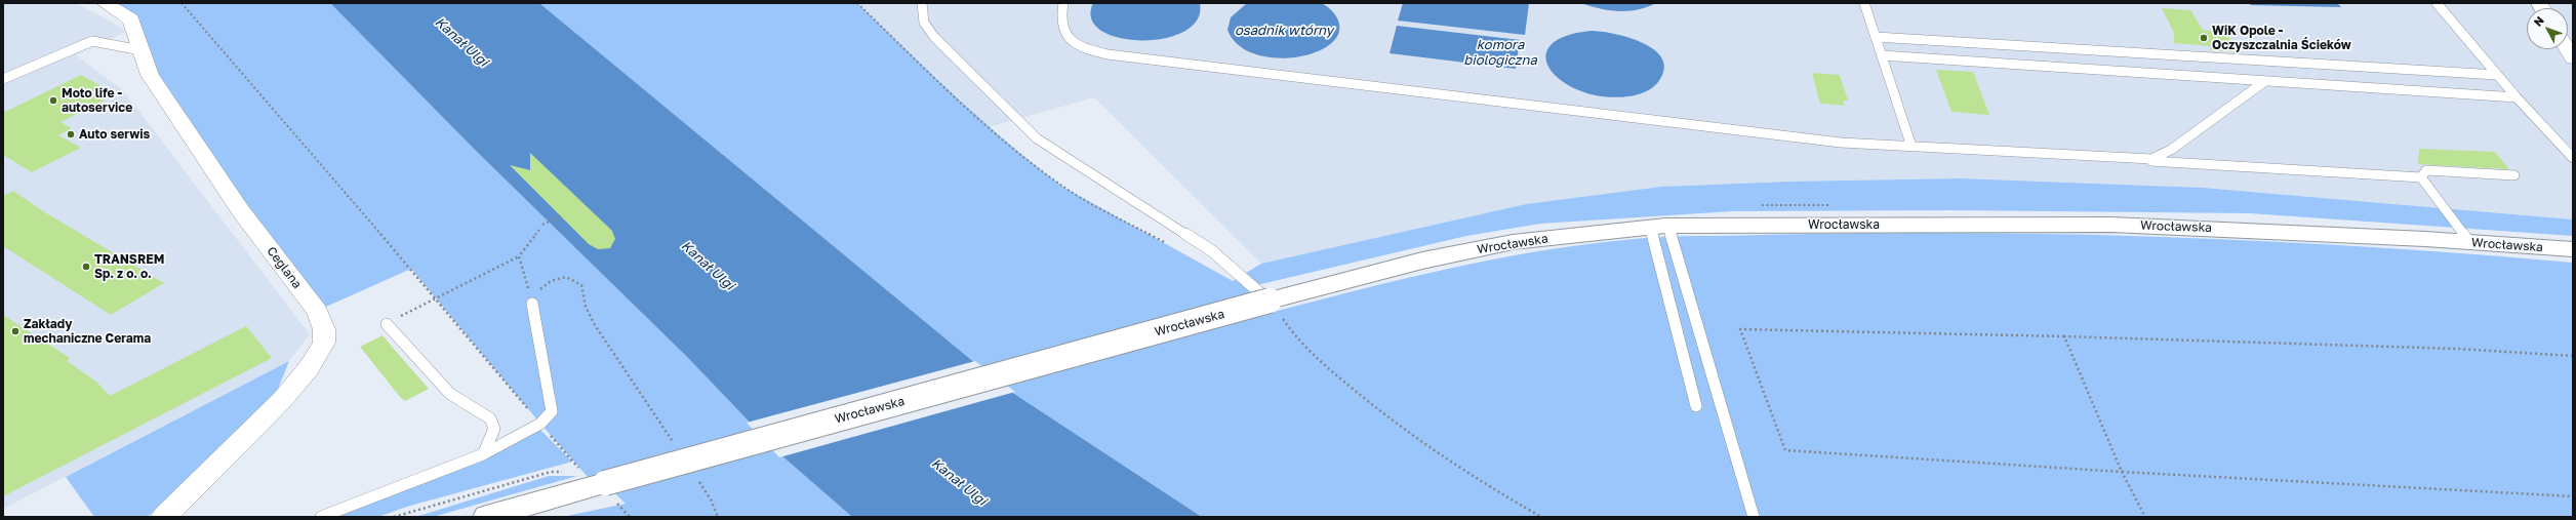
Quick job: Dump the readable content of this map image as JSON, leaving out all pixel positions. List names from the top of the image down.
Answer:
{
  "streets": {
    "main road": ["Wrocławska"],
    "street": ["Ceglana"]
  },
  "water": ["osadnik wtórny", "Kanał Ulgi", "komora biologiczna"],
  "places": [
    "WiK Opole - Oczyszczalnia Ścieków",
    "Moto life - autoservice",
    "Auto serwis",
    "TRANSREM Sp. z o. o.",
    "Zakłady mechaniczne Cerama"
  ],
  "north": "top left"
}
